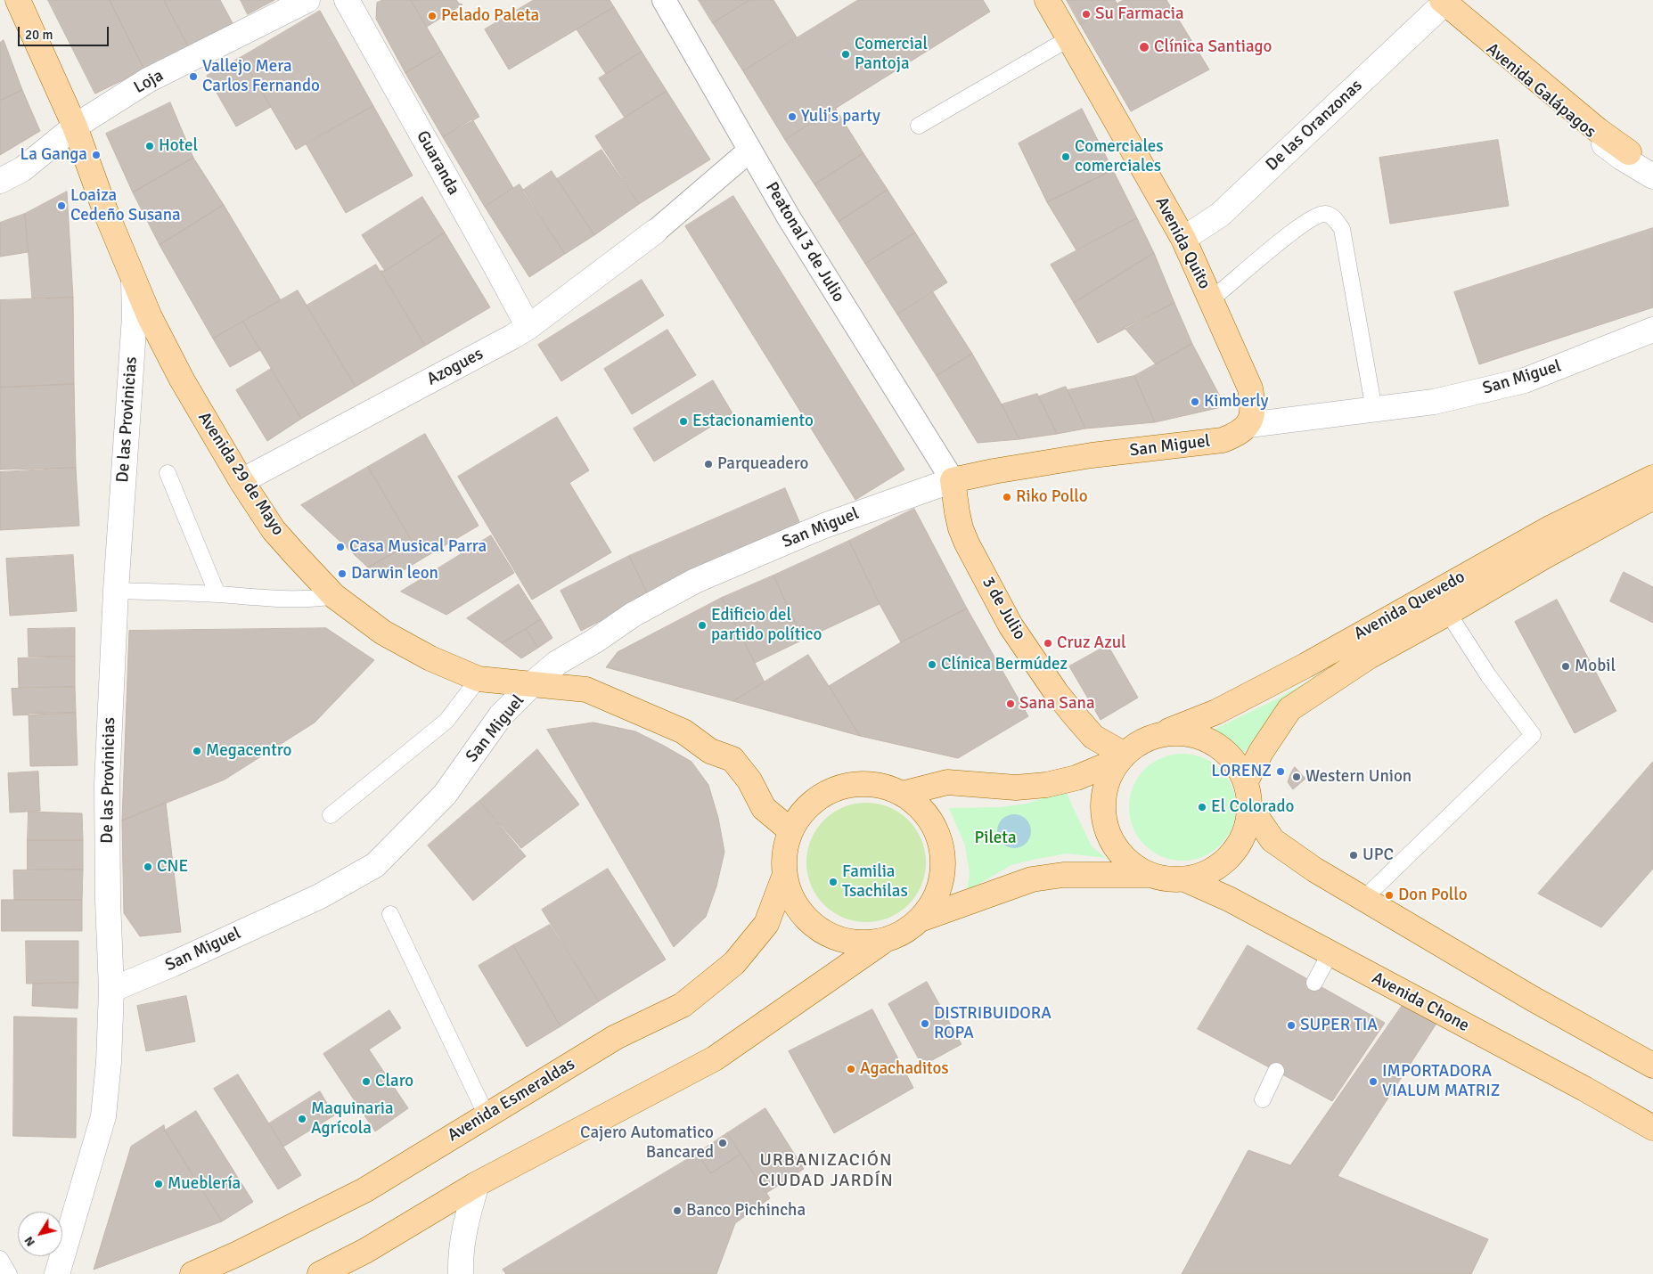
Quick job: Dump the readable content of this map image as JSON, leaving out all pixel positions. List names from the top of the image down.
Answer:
{
  "streets": {
    "main road": [
      "Avenida Quito",
      "San Miguel",
      "Avenida 29 de Mayo",
      "Avenida Quevedo",
      "3 de Julio",
      "Avenida Chone",
      "Avenida Esmeraldas"
    ],
    "street": [
      "Loja",
      "Avenida Galápagos",
      "De las Oranzonas",
      "Guaranda",
      "Peatonal 3 de Julio",
      "Azogues",
      "De las Provinicias"
    ]
  },
  "crossings": [
    ["Loja", "Avenida 29 de Mayo"],
    ["Avenida Galápagos", "De las Oranzonas"],
    ["De las Oranzonas", "Avenida Quito"],
    ["Guaranda", "Azogues"],
    ["Peatonal 3 de Julio", "San Miguel"],
    ["Peatonal 3 de Julio", "3 de Julio"],
    ["Avenida Quito", "San Miguel"],
    ["Azogues", "Avenida 29 de Mayo"],
    ["San Miguel", "De las Provinicias"],
    ["San Miguel", "Avenida 29 de Mayo"],
    ["San Miguel", "3 de Julio"],
    ["De las Provinicias", "Avenida 29 de Mayo"],
    ["Avenida Quevedo", "3 de Julio"],
    ["Avenida Quevedo", "Avenida Chone"],
    ["3 de Julio", "Avenida Chone"]
  ],
  "districts": ["URBANIZACIÓN CIUDAD JARDÍN"],
  "parks": ["Pileta"],
  "places": [
    "Su Farmacia",
    "Pelado Paleta",
    "Clínica Santiago",
    "Comercial Pantoja",
    "Vallejo Mera Carlos Fernando",
    "Yuli's party",
    "Hotel",
    "La Ganga",
    "Comerciales comerciales",
    "Loaiza Cedeño Susana",
    "Kimberly",
    "Estacionamiento",
    "Parqueadero",
    "Riko Pollo",
    "Casa Musical Parra",
    "Darwin leon",
    "Edificio del partido político",
    "Cruz Azul",
    "Clínica Bermúdez",
    "Mobil",
    "Sana Sana",
    "Megacentro",
    "LORENZ",
    "Western Union",
    "El Colorado",
    "UPC",
    "CNE",
    "Familia Tsachilas",
    "Don Pollo",
    "DISTRIBUIDORA ROPA",
    "SUPER TIA",
    "Agachaditos",
    "Claro",
    "IMPORTADORA VIALUM MATRIZ",
    "Maquinaria Agrícola",
    "Cajero Automatico Bancared",
    "Mueblería",
    "Banco Pichincha"
  ],
  "scale_bar": "20 m",
  "north": "bottom left"
}
